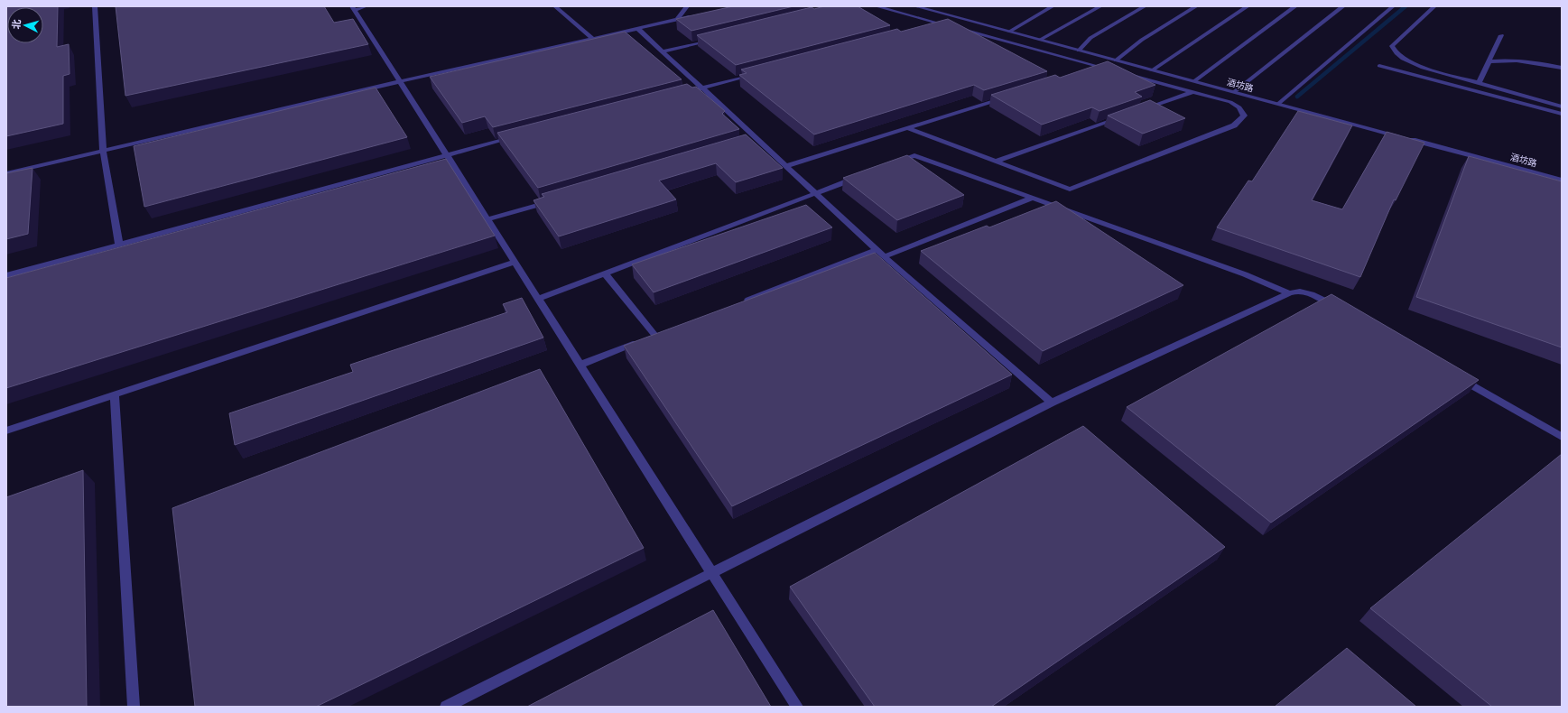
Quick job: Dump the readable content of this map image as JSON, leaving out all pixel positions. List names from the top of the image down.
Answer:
{
  "streets": {
    "street": ["酒坊路"]
  },
  "north": "left"
}
